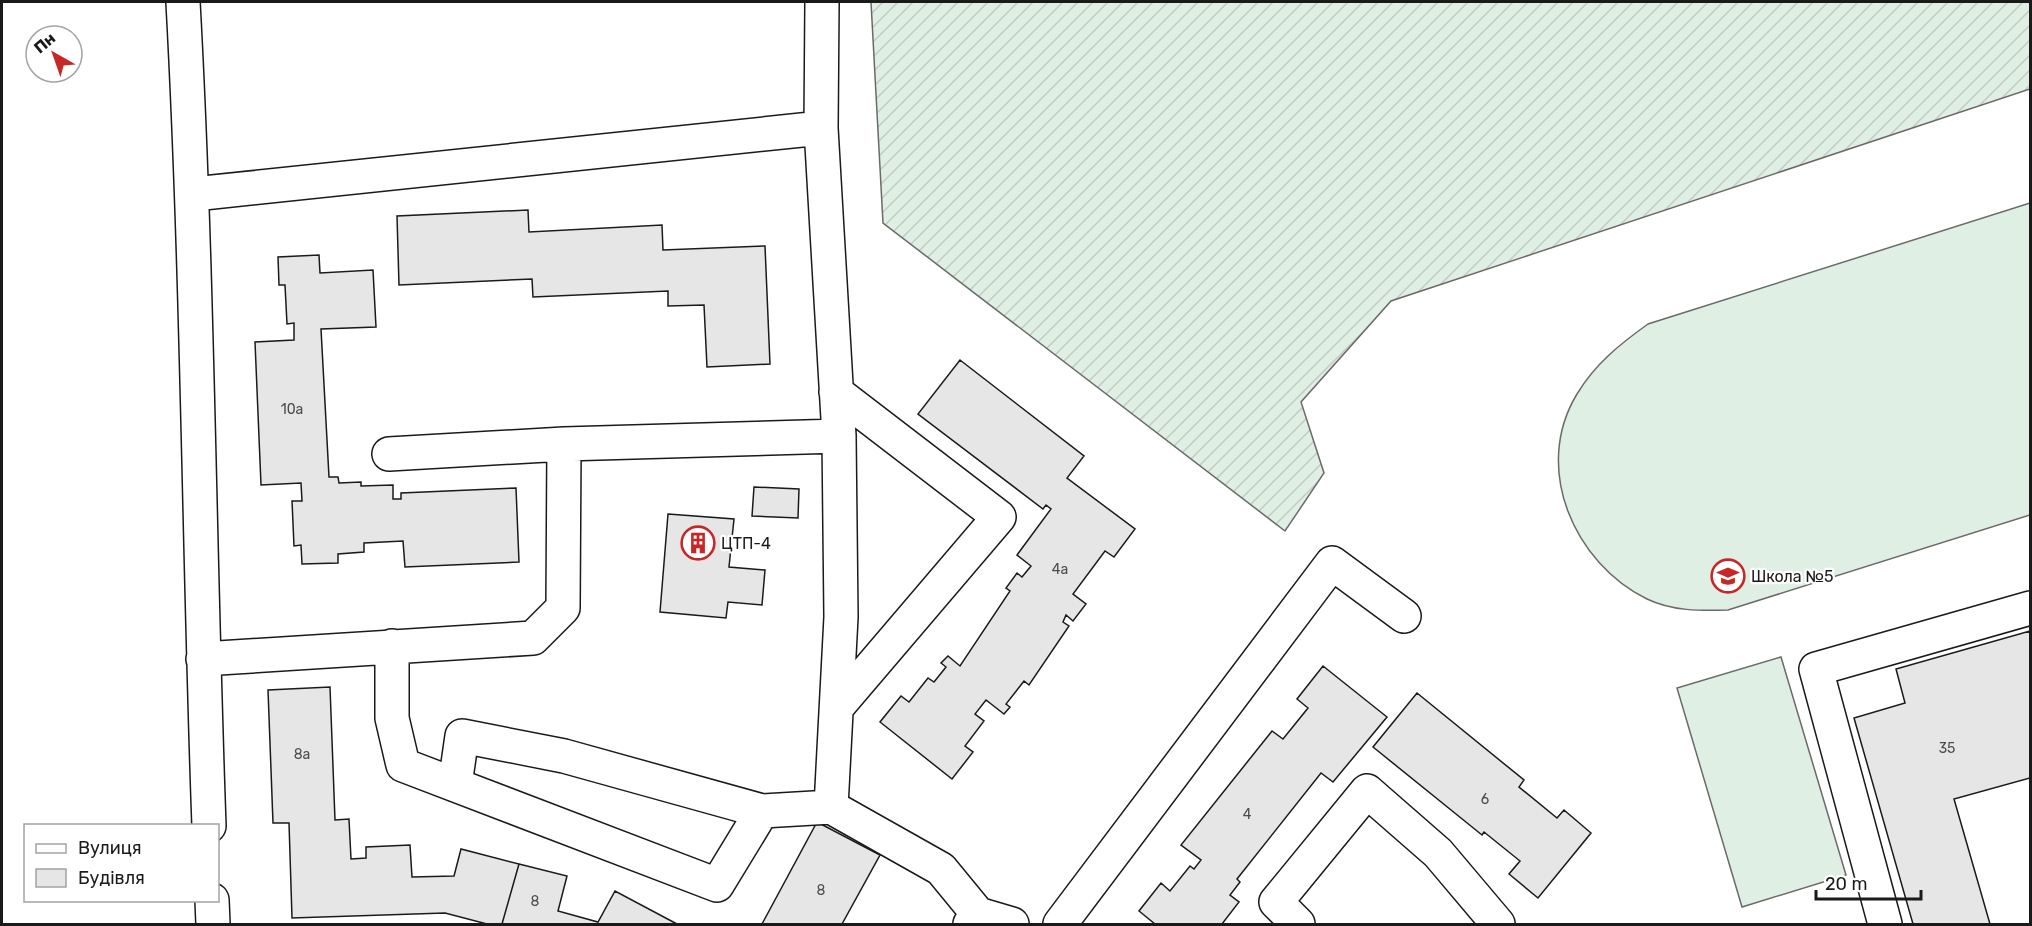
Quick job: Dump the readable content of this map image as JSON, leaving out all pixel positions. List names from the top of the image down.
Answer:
{
  "places": {
    "building": ["ЦТП-4"],
    "school or university": ["Школа №5"]
  },
  "house_numbers": [
    "10а",
    "4а",
    "35",
    "8а",
    "6",
    "4",
    "8",
    "8"
  ],
  "legend": ["Вулиця", "Будівля"],
  "scale_bar": "20 m",
  "north": "top left"
}
